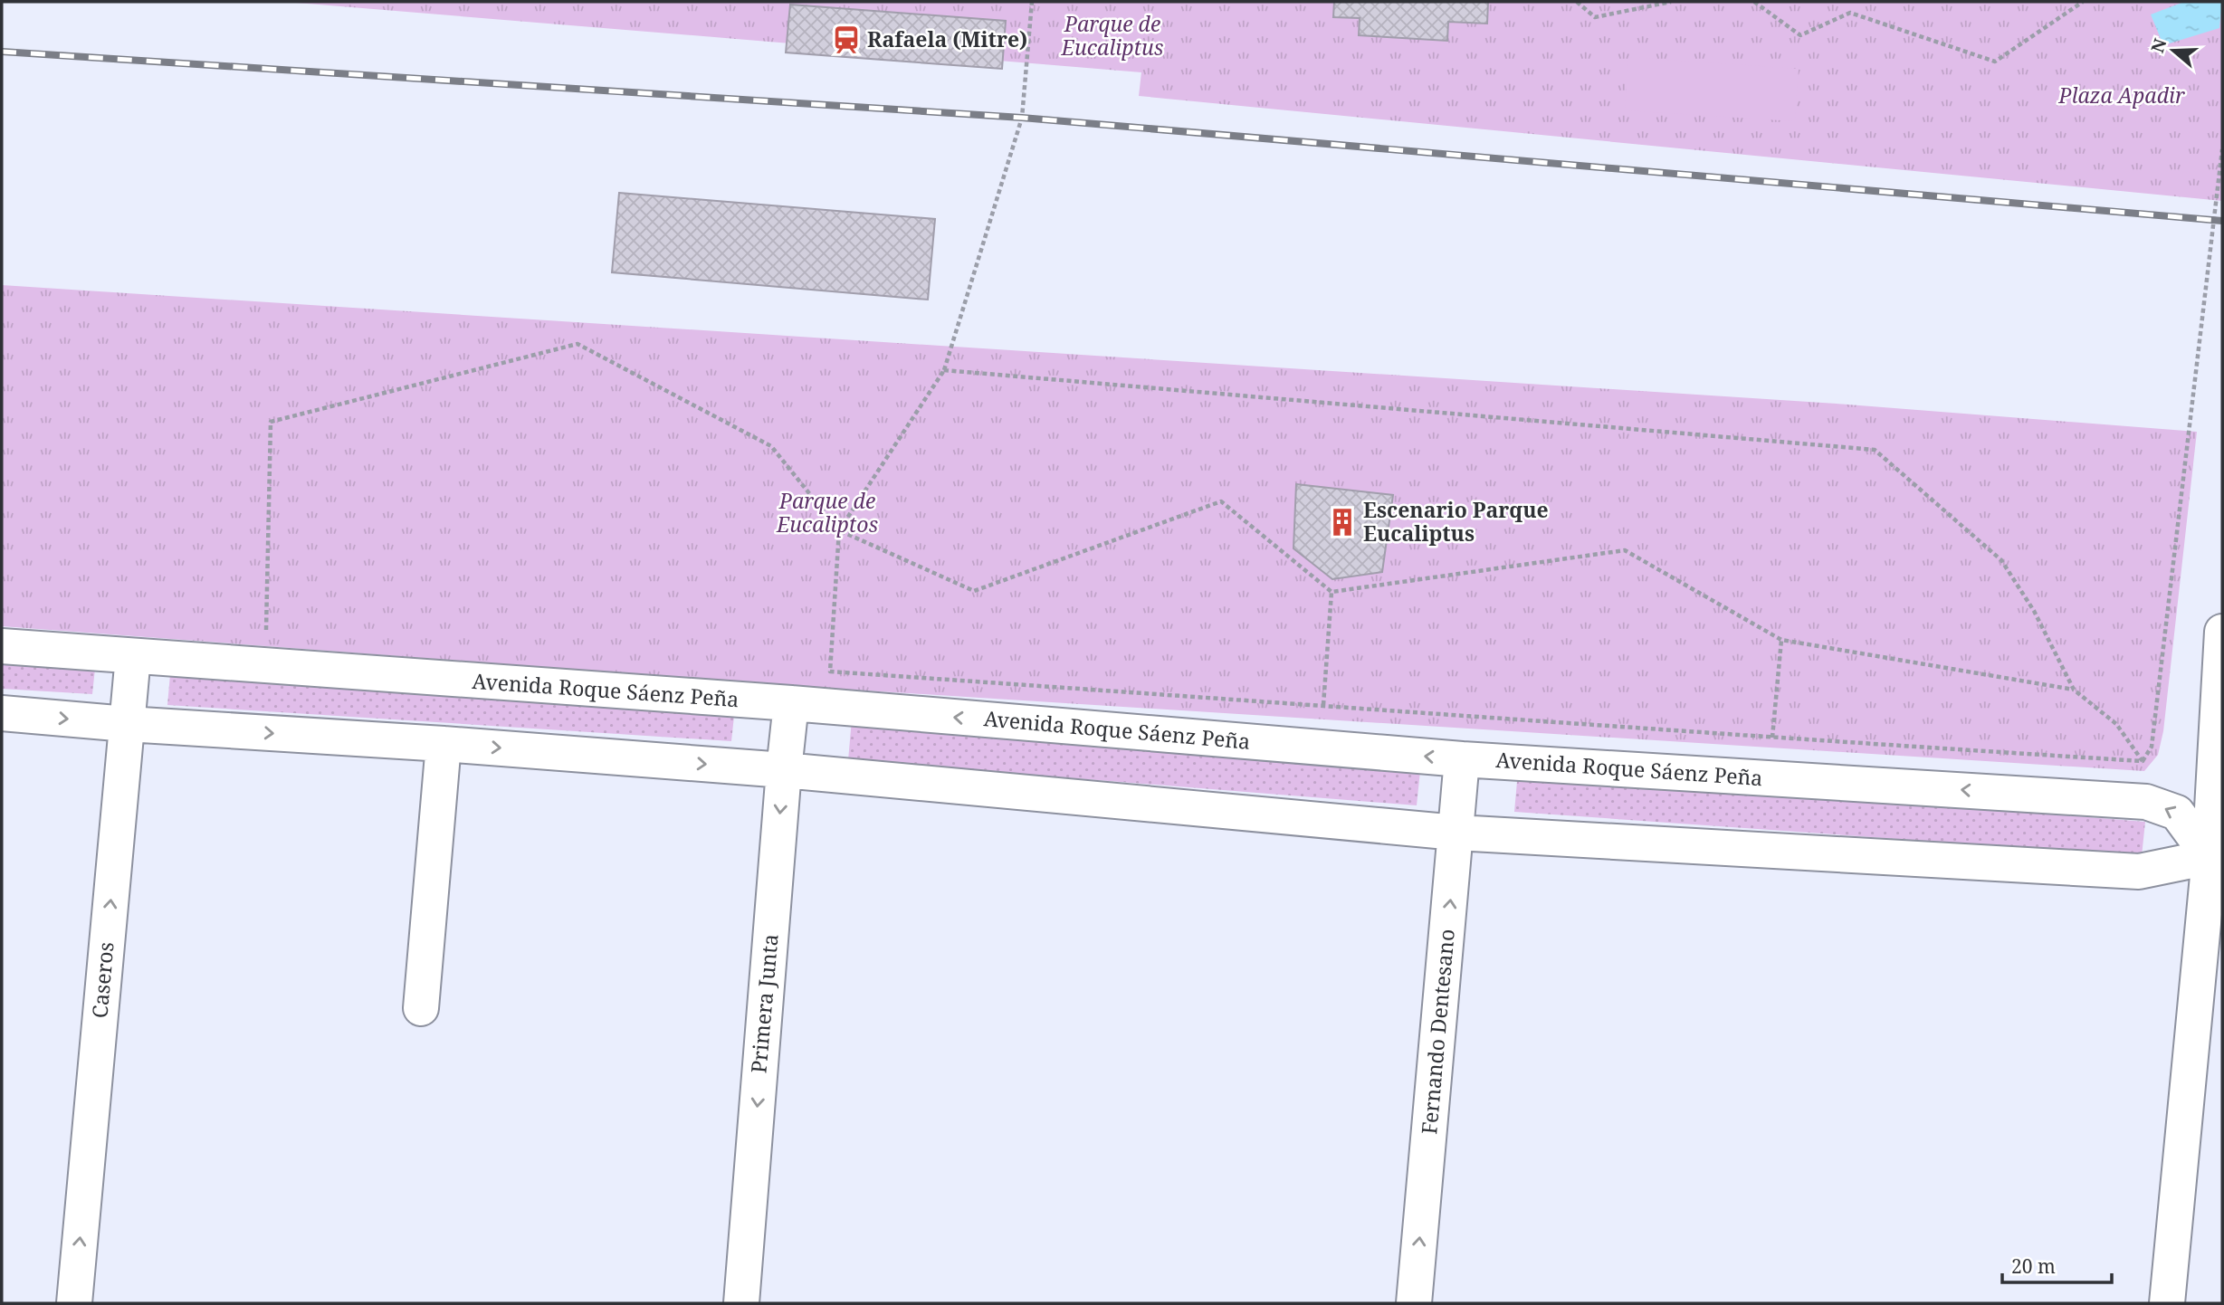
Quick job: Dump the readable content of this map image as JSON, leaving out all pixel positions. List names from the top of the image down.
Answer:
{
  "streets": {
    "street": [
      "Avenida Roque Sáenz Peña",
      "Caseros",
      "Primera Junta",
      "Fernando Dentesano"
    ]
  },
  "crossings": [
    ["Avenida Roque Sáenz Peña", "Caseros"],
    ["Avenida Roque Sáenz Peña", "Primera Junta"],
    ["Avenida Roque Sáenz Peña", "Fernando Dentesano"]
  ],
  "one_way": ["Caseros", "Primera Junta", "Fernando Dentesano"],
  "parks": ["Parque de Eucaliptus", "Plaza Apadir", "Parque de Eucaliptos"],
  "places": {
    "station": ["Rafaela (Mitre)"],
    "building": ["Escenario Parque Eucaliptus"]
  },
  "scale_bar": "20 m",
  "north": "left"
}
